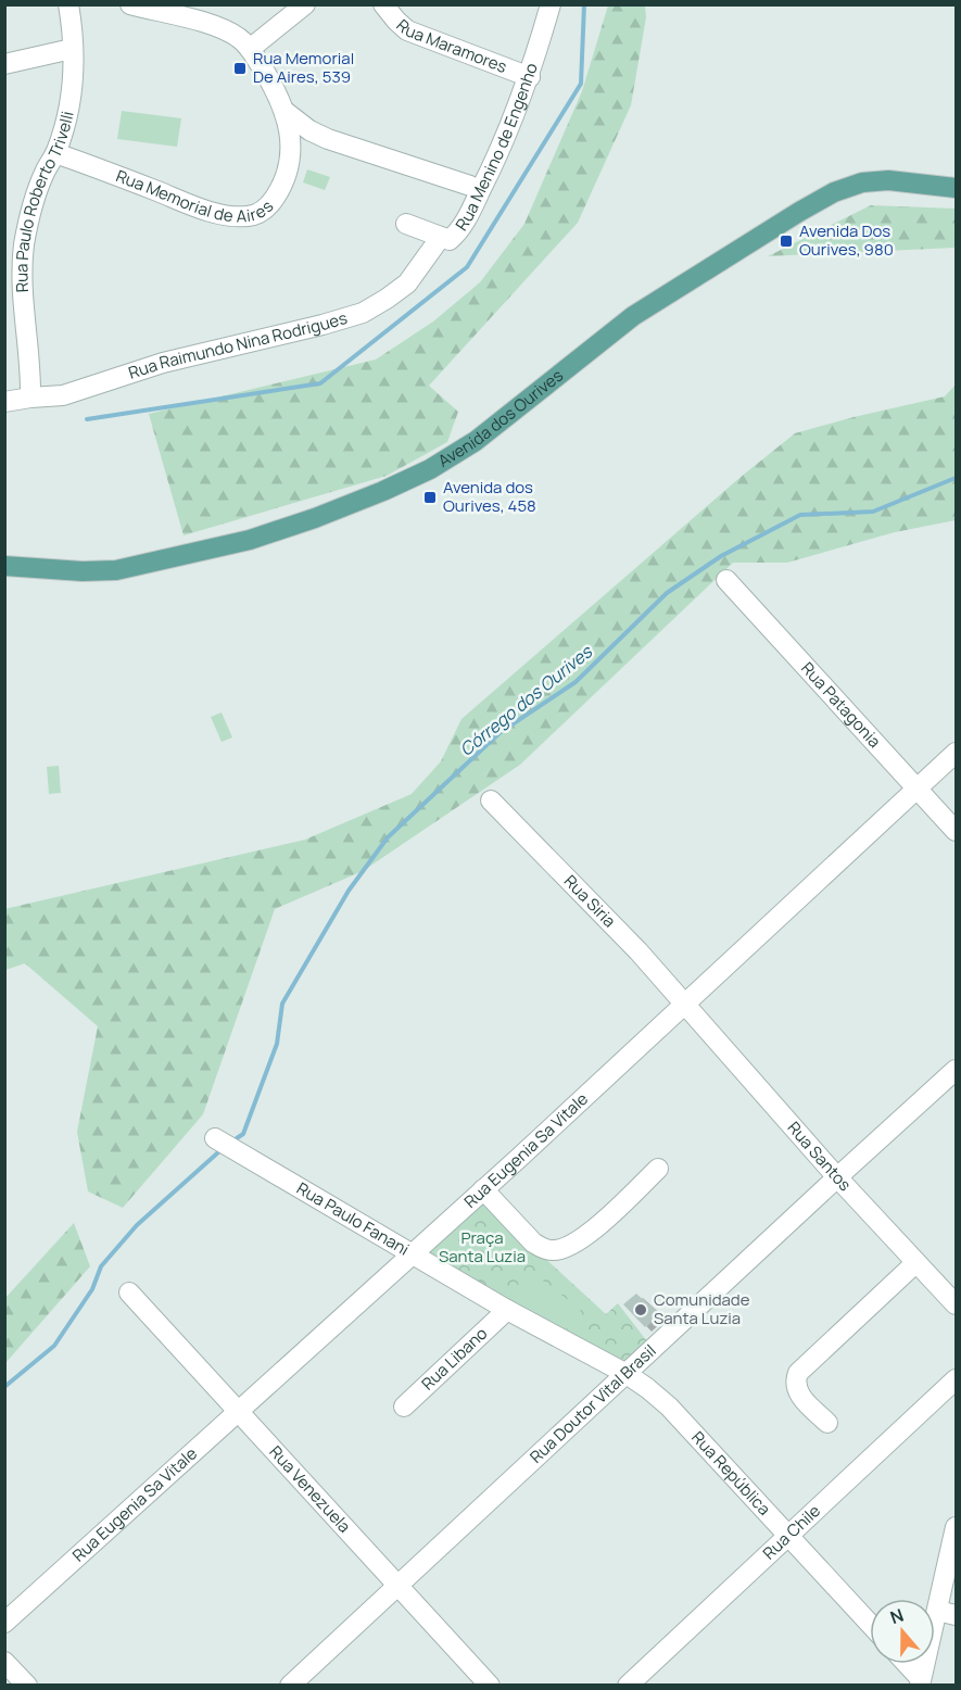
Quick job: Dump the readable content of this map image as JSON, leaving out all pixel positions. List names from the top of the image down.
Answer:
{
  "streets": {
    "main road": ["Avenida dos Ourives"],
    "street": [
      "Rua Maramores",
      "Rua Menino de Engenho",
      "Rua Memorial de Aires",
      "Rua Paulo Roberto Trivelli",
      "Rua Raimundo Nina Rodrigues",
      "Rua Patagonia",
      "Rua Siria",
      "Rua Eugenia Sa Vitale",
      "Rua Santos",
      "Rua Paulo Fanani",
      "Rua Libano",
      "Rua Doutor Vital Brasil",
      "Rua República",
      "Rua Venezuela",
      "Rua Chile"
    ]
  },
  "crossings": [
    ["Rua Maramores", "Rua Menino de Engenho"],
    ["Rua Menino de Engenho", "Rua Raimundo Nina Rodrigues"],
    ["Rua Memorial de Aires", "Rua Paulo Roberto Trivelli"],
    ["Rua Paulo Roberto Trivelli", "Rua Raimundo Nina Rodrigues"],
    ["Rua Patagonia", "Rua Eugenia Sa Vitale"],
    ["Rua Siria", "Rua Eugenia Sa Vitale"],
    ["Rua Siria", "Rua Santos"],
    ["Rua Eugenia Sa Vitale", "Rua Santos"],
    ["Rua Eugenia Sa Vitale", "Rua Paulo Fanani"],
    ["Rua Eugenia Sa Vitale", "Rua Venezuela"],
    ["Rua Santos", "Rua Doutor Vital Brasil"],
    ["Rua Paulo Fanani", "Rua Libano"],
    ["Rua Paulo Fanani", "Rua Doutor Vital Brasil"],
    ["Rua Paulo Fanani", "Rua República"],
    ["Rua Doutor Vital Brasil", "Rua República"],
    ["Rua Doutor Vital Brasil", "Rua Venezuela"],
    ["Rua República", "Rua Chile"]
  ],
  "water": ["Córrego dos Ourives"],
  "parks": ["Praça Santa Luzia"],
  "places": {
    "transit": ["Rua Memorial De Aires, 539", "Avenida Dos Ourives, 980", "Avenida dos Ourives, 458"],
    "other": ["Comunidade Santa Luzia"]
  },
  "north": "top"
}
